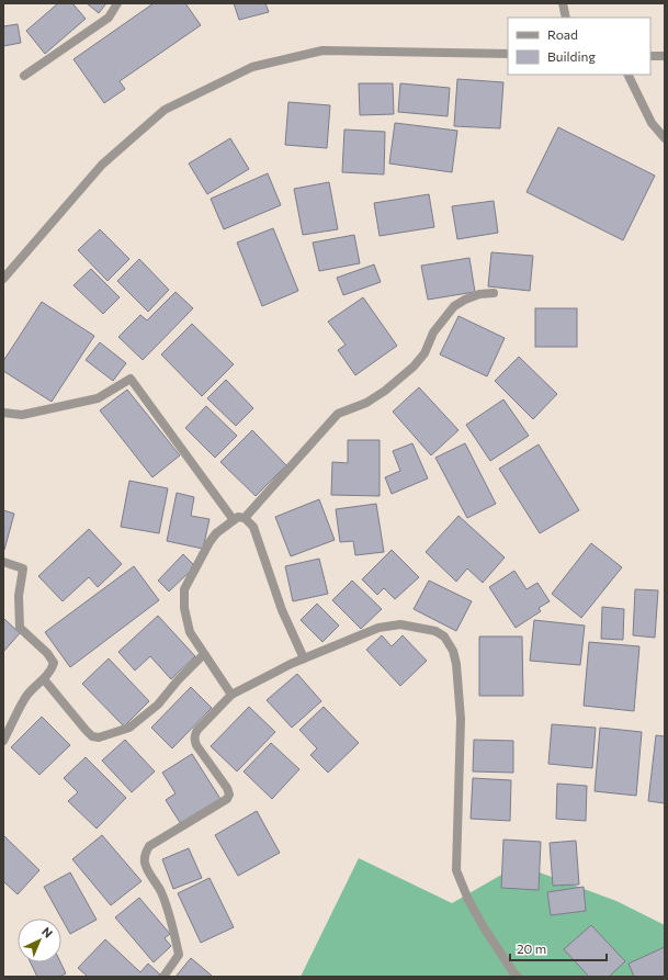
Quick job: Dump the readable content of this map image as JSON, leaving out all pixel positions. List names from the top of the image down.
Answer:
{
  "legend": ["Road", "Building"],
  "scale_bar": "20 m",
  "north": "top right"
}
